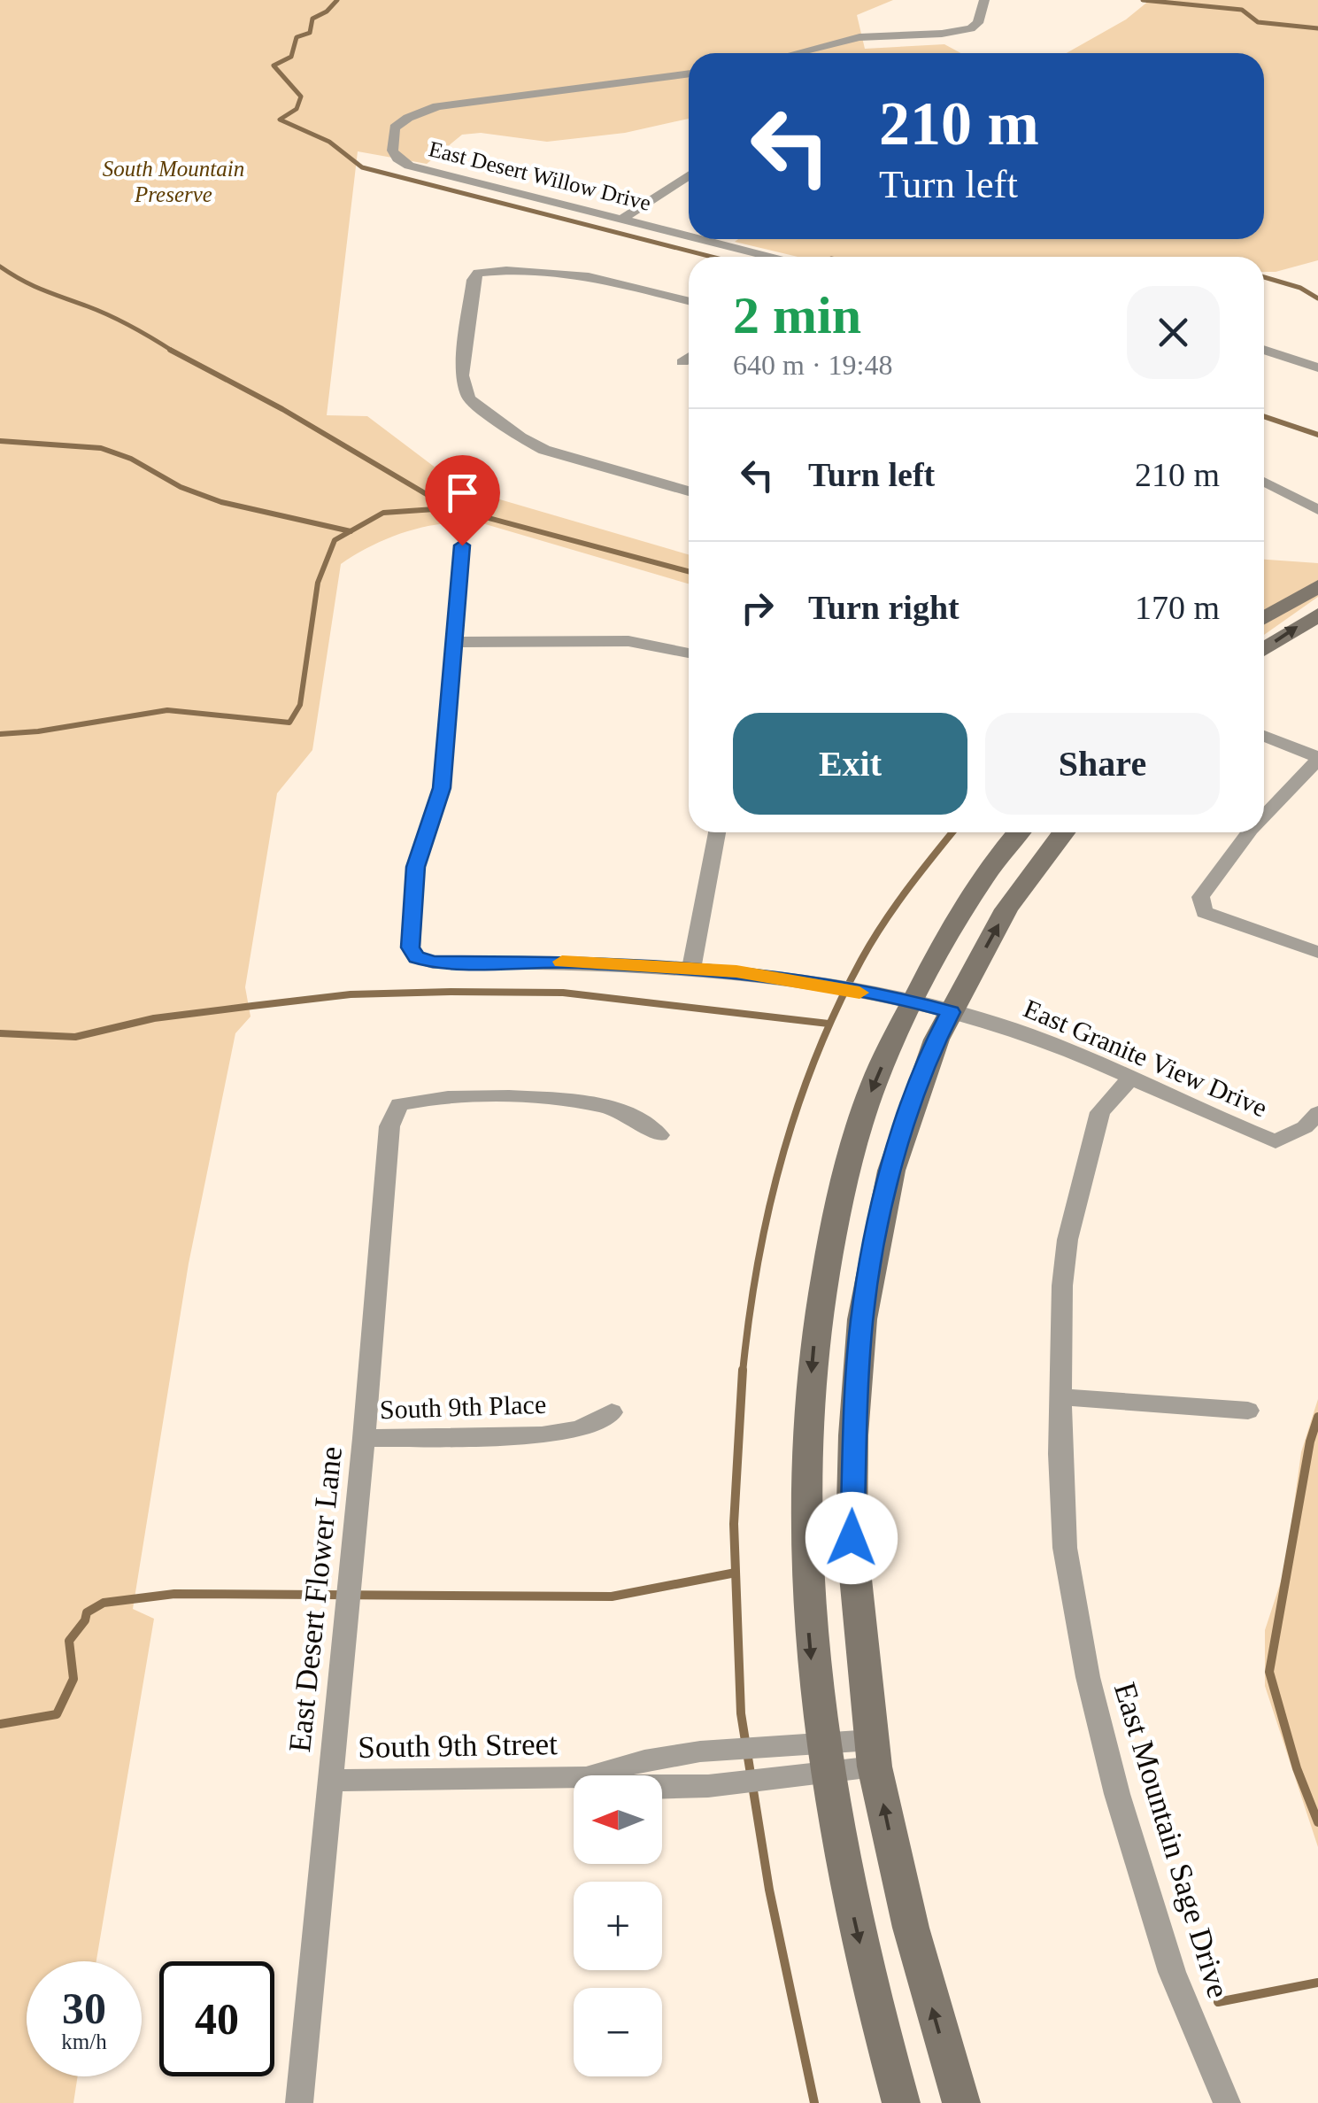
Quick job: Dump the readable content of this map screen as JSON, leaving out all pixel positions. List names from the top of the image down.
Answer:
{
  "streets": {
    "street": [
      "East Desert Willow Drive",
      "East Granite View Drive",
      "South 9th Place",
      "East Desert Flower Lane",
      "South 9th Street",
      "East Mountain Sage Drive"
    ]
  },
  "crossings": [
    ["East Granite View Drive", "East Mountain Sage Drive"],
    ["South 9th Place", "East Desert Flower Lane"],
    ["East Desert Flower Lane", "South 9th Street"]
  ],
  "parks": ["South Mountain Preserve"],
  "north": "left",
  "page": {
    "turn": ["210 m", "Turn left"],
    "heading": ["2 min", "640 m · 19:48"],
    "list": [
      {
        "name": "Turn left",
        "value": "210 m"
      },
      {
        "name": "Turn right",
        "value": "170 m"
      }
    ],
    "buttons": ["Exit", "Share"],
    "map_buttons": ["+", "−"],
    "speed": "30 km/h",
    "limit": "40"
  }
}
